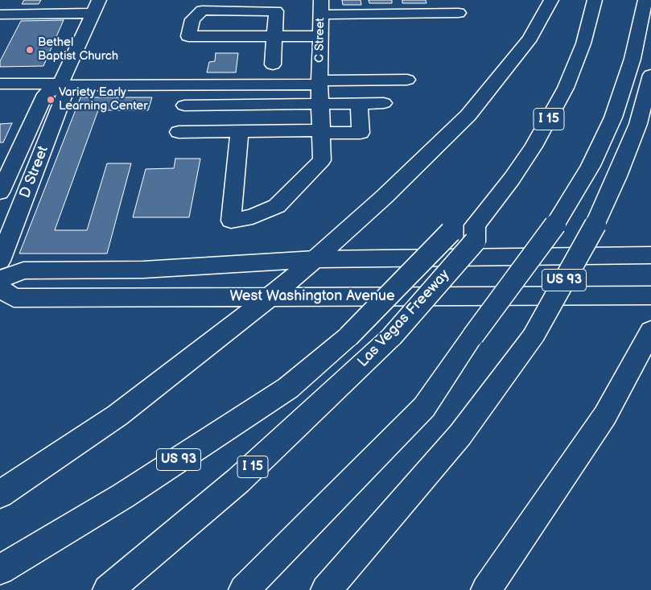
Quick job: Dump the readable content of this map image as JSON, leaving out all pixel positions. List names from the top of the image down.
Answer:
{
  "streets": {
    "main road": [
      "C Street",
      "I 15",
      "D Street",
      "US 93",
      "West Washington Avenue",
      "Las Vegas Freeway"
    ]
  },
  "crossings": [
    ["I 15", "US 93"],
    ["I 15", "Las Vegas Freeway"],
    ["US 93", "Las Vegas Freeway"]
  ],
  "places": ["Bethel Baptist Church", "Variety Early Learning Center"]
}
